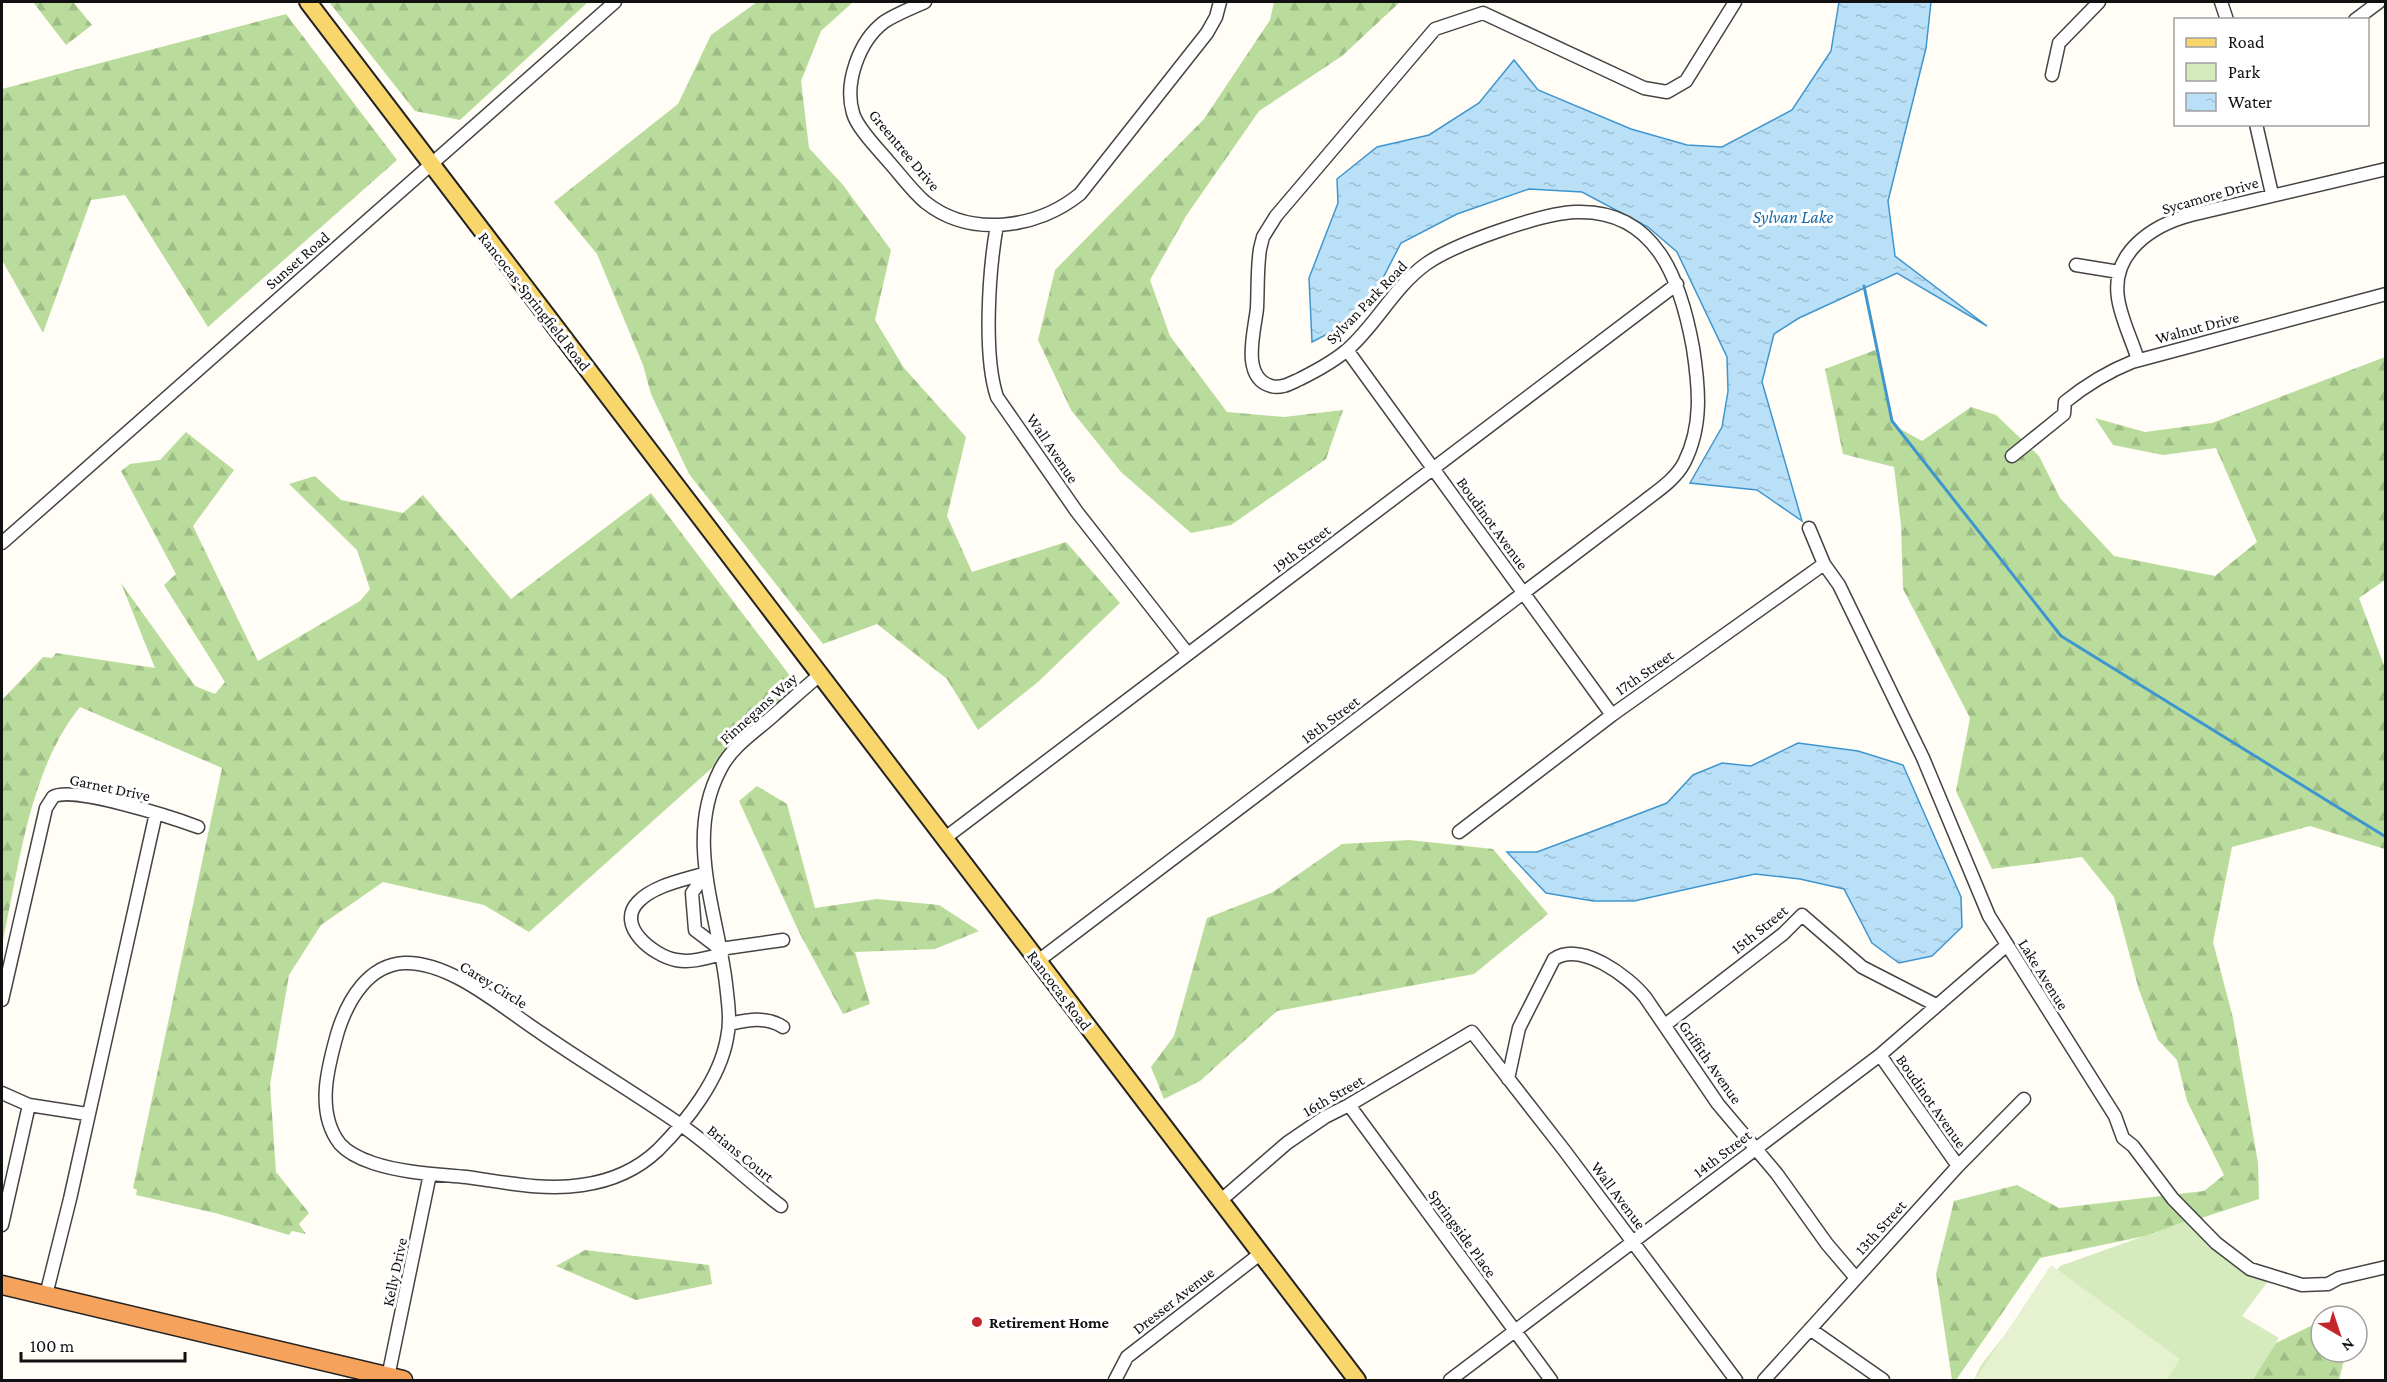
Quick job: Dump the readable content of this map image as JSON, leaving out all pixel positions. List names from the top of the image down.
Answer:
{
  "streets": {
    "main road": ["Rancocas-Springfield Road", "Rancocas Road"],
    "street": [
      "Greentree Drive",
      "Sycamore Drive",
      "Sunset Road",
      "Sylvan Park Road",
      "Walnut Drive",
      "Wall Avenue",
      "Boudinot Avenue",
      "19th Street",
      "17th Street",
      "Finnegans Way",
      "18th Street",
      "Garnet Drive",
      "15th Street",
      "Lake Avenue",
      "Carey Circle",
      "Griffith Avenue",
      "16th Street",
      "Brians Court",
      "14th Street",
      "13th Street",
      "Springside Place",
      "Kelly Drive",
      "Dresser Avenue"
    ]
  },
  "crossings": [
    ["Greentree Drive", "Wall Avenue"],
    ["Sycamore Drive", "Walnut Drive"],
    ["Sunset Road", "Rancocas-Springfield Road"],
    ["Rancocas-Springfield Road", "Rancocas Road"],
    ["Sylvan Park Road", "Boudinot Avenue"],
    ["Sylvan Park Road", "19th Street"],
    ["Sylvan Park Road", "18th Street"],
    ["Wall Avenue", "19th Street"],
    ["Wall Avenue", "Griffith Avenue"],
    ["Wall Avenue", "16th Street"],
    ["Wall Avenue", "14th Street"],
    ["Boudinot Avenue", "19th Street"],
    ["Boudinot Avenue", "17th Street"],
    ["Boudinot Avenue", "18th Street"],
    ["Boudinot Avenue", "14th Street"],
    ["Boudinot Avenue", "13th Street"],
    ["19th Street", "Rancocas Road"],
    ["17th Street", "Lake Avenue"],
    ["Finnegans Way", "Carey Circle"],
    ["Finnegans Way", "Rancocas Road"],
    ["Finnegans Way", "Brians Court"],
    ["18th Street", "Rancocas Road"],
    ["15th Street", "Griffith Avenue"],
    ["15th Street", "14th Street"],
    ["Lake Avenue", "14th Street"],
    ["Carey Circle", "Brians Court"],
    ["Carey Circle", "Kelly Drive"],
    ["Rancocas Road", "16th Street"],
    ["Rancocas Road", "Dresser Avenue"],
    ["Griffith Avenue", "14th Street"],
    ["Griffith Avenue", "13th Street"],
    ["16th Street", "Springside Place"],
    ["14th Street", "Springside Place"]
  ],
  "water": ["Sylvan Lake"],
  "places": ["Retirement Home"],
  "legend": ["Road", "Park", "Water"],
  "scale_bar": "100 m",
  "north": "bottom right"
}
